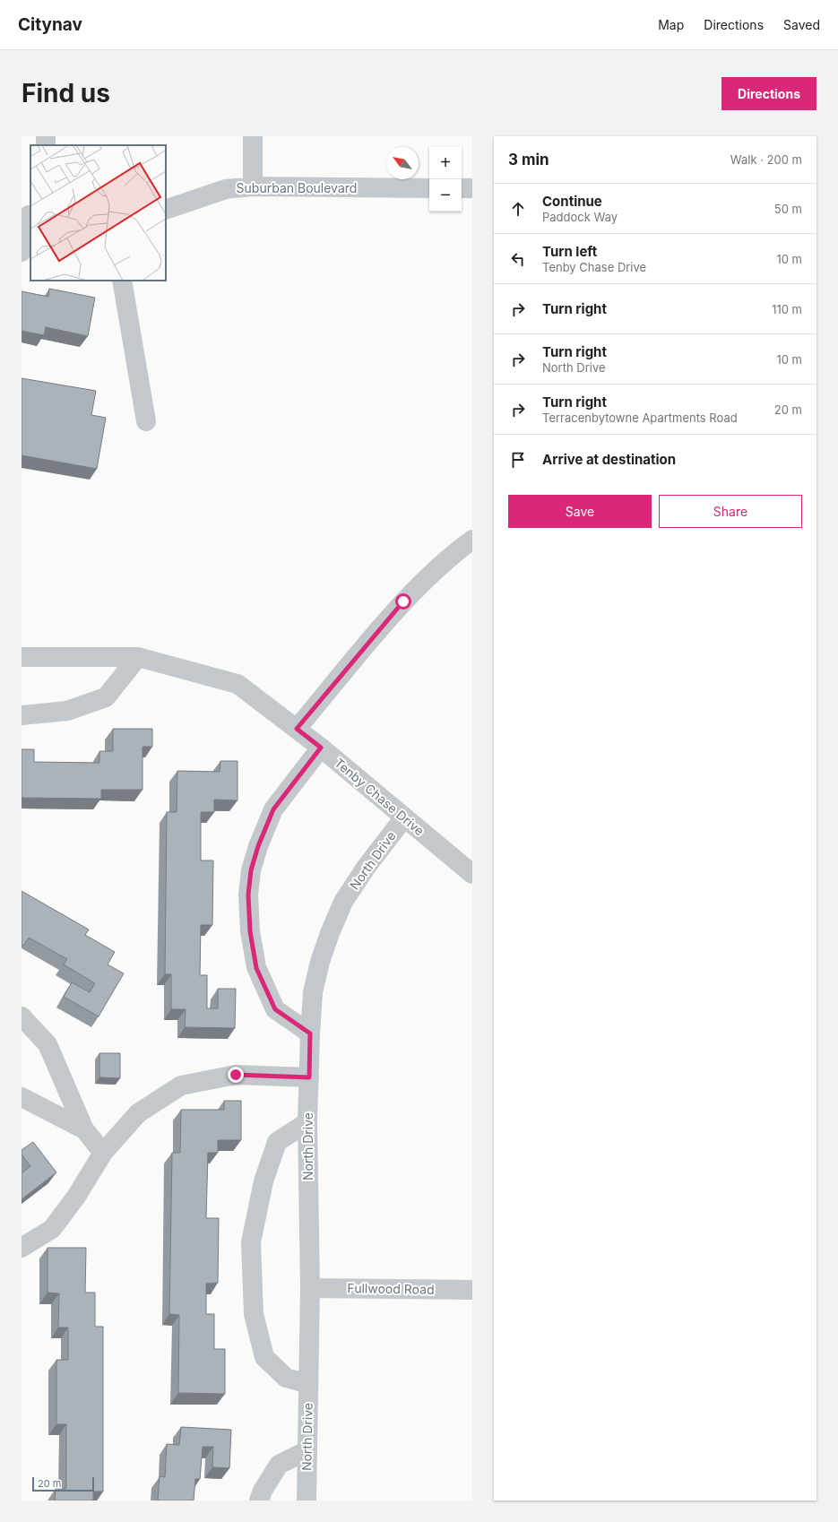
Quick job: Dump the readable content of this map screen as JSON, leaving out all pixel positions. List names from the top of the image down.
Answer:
{
  "streets": {
    "street": [
      "Suburban Boulevard",
      "Tenby Chase Drive",
      "North Drive",
      "Fullwood Road"
    ]
  },
  "crossings": [
    ["Tenby Chase Drive", "North Drive"],
    ["North Drive", "Fullwood Road"]
  ],
  "scale_bar": "20 m",
  "north": "top left",
  "page": {
    "header": "Citynav",
    "nav": ["Map", "Directions", "Saved"],
    "buttons": [
      "Directions",
      ["Save", "Share"]
    ],
    "title": "Find us",
    "heading": ["3 min", "Walk · 200 m"],
    "map_buttons": ["+", "−"],
    "list": [
      ["Continue", "Paddock Way", "50 m"],
      ["Turn left", "Tenby Chase Drive", "10 m"],
      ["Turn right", "110 m"],
      ["Turn right", "North Drive", "10 m"],
      ["Turn right", "Terracenbytowne Apartments Road", "20 m"],
      "Arrive at destination"
    ],
    "scale": "20 m"
  }
}
